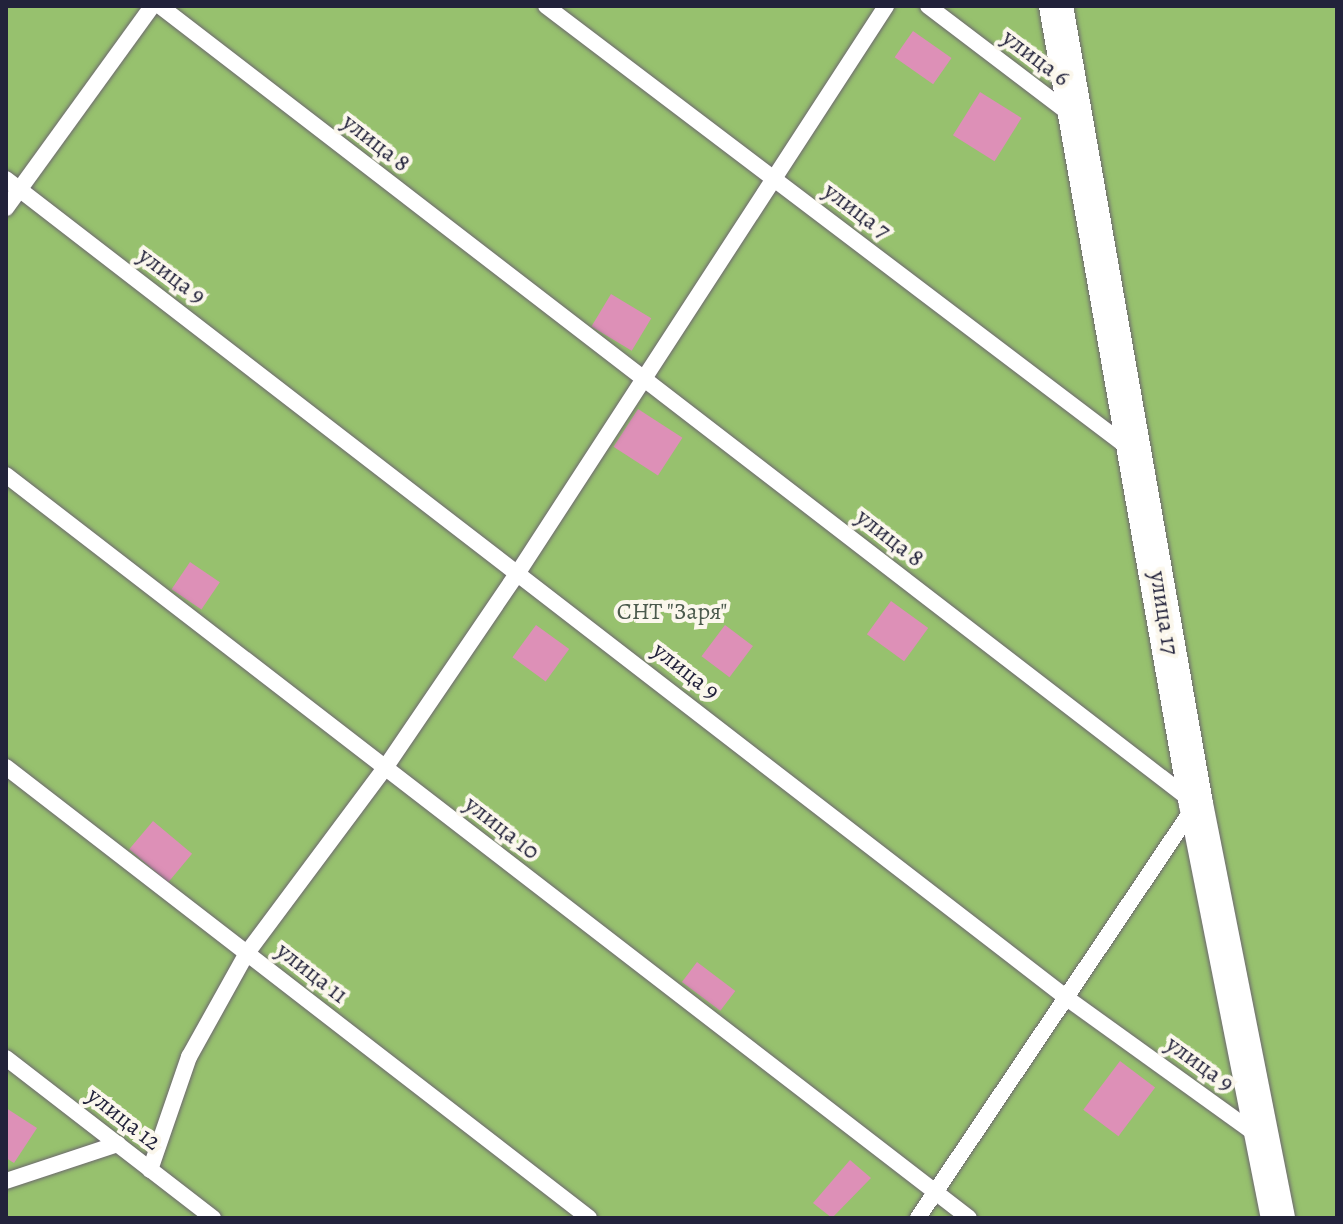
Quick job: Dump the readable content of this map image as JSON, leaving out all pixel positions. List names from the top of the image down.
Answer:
{
  "streets": {
    "street": ["улица 17"],
    "lane": [
      "улица 6",
      "улица 8",
      "улица 7",
      "улица 9",
      "улица 10",
      "улица 11",
      "улица 12"
    ]
  },
  "crossings": [
    ["улица 6", "улица 17"],
    ["улица 8", "улица 17"],
    ["улица 7", "улица 17"],
    ["улица 9", "улица 17"]
  ],
  "parks": ["СНТ \"Заря\""]
}
